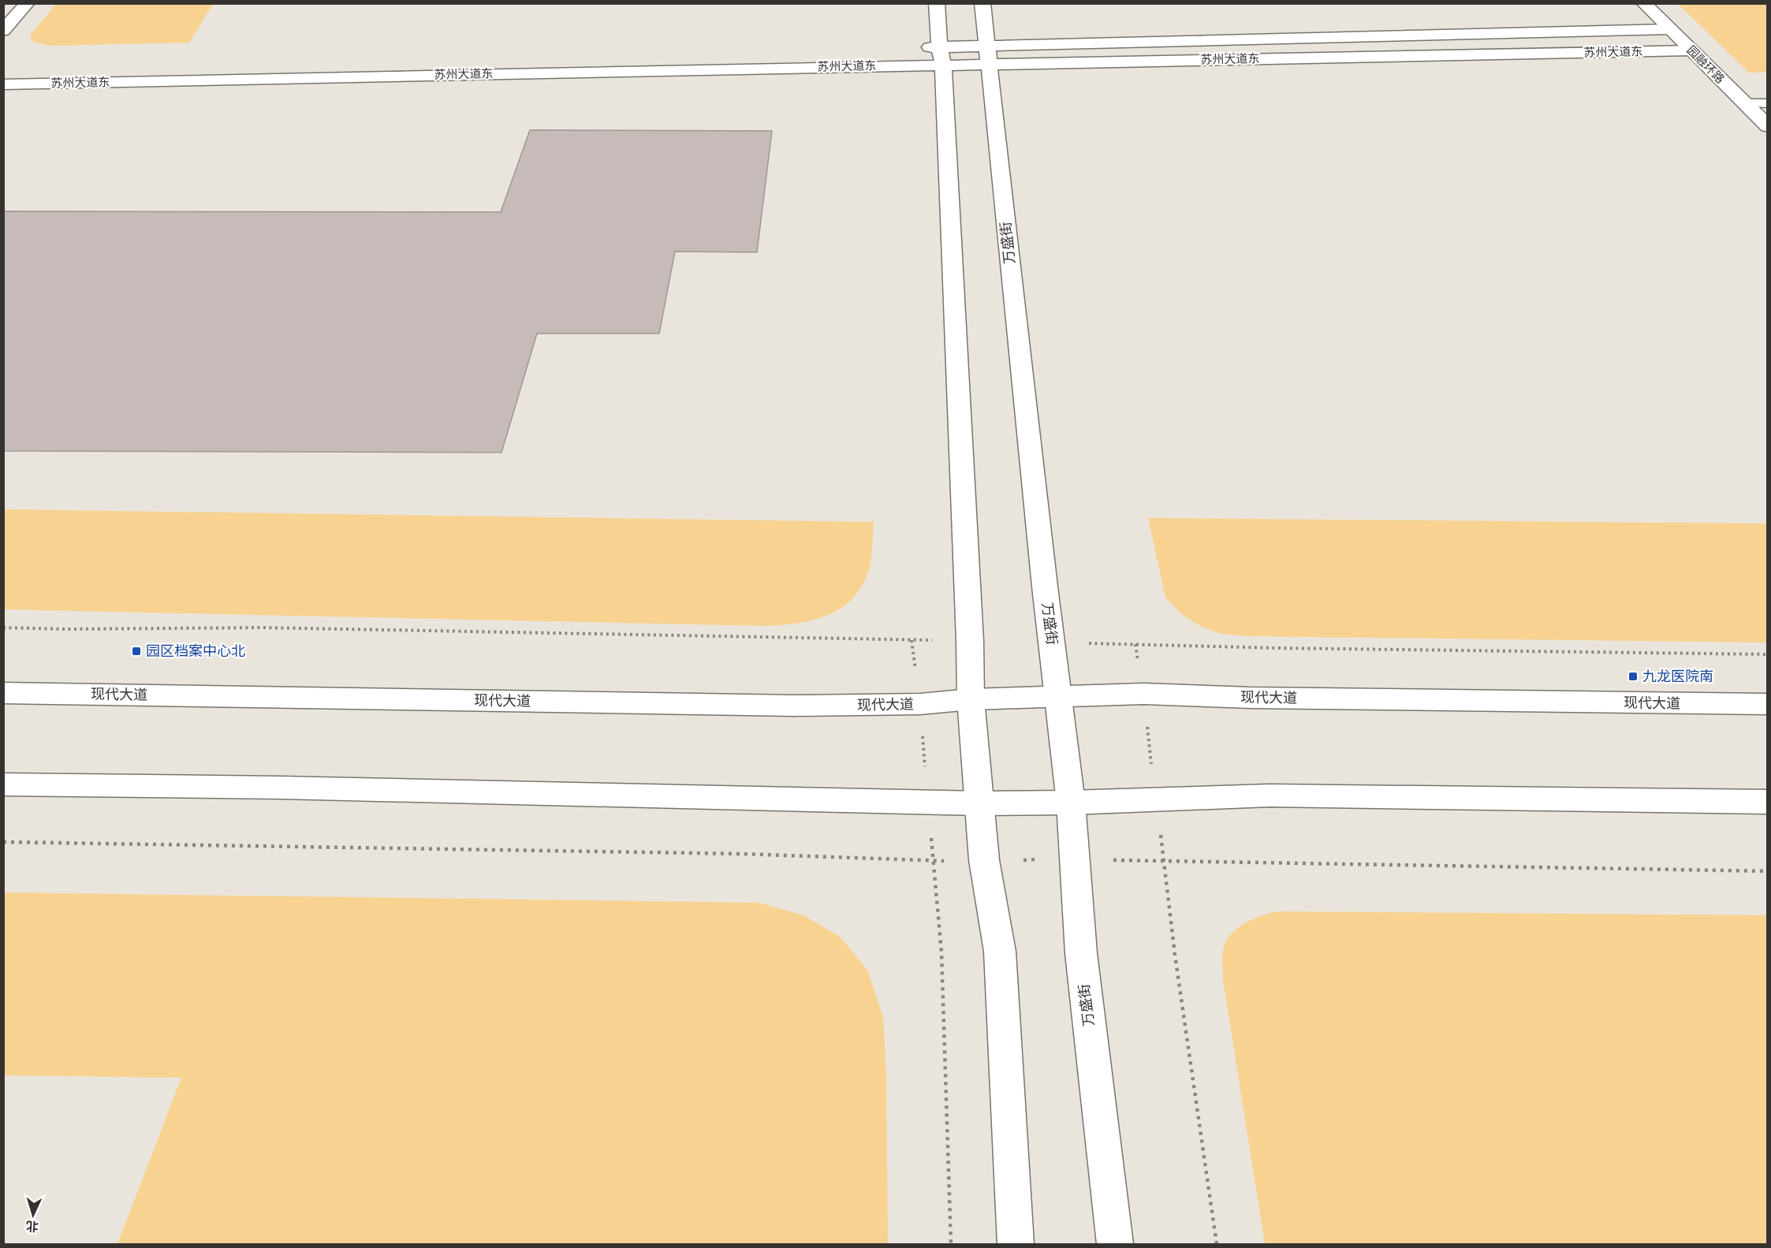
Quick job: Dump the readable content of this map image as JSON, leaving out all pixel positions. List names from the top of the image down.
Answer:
{
  "streets": {
    "main road": [
      "苏州大道东",
      "园融环路",
      "万盛街",
      "现代大道"
    ]
  },
  "crossings": [
    ["苏州大道东", "园融环路"],
    ["苏州大道东", "万盛街"],
    ["万盛街", "现代大道"]
  ],
  "places": {
    "transit": ["园区档案中心北", "九龙医院南"]
  },
  "north": "bottom"
}
